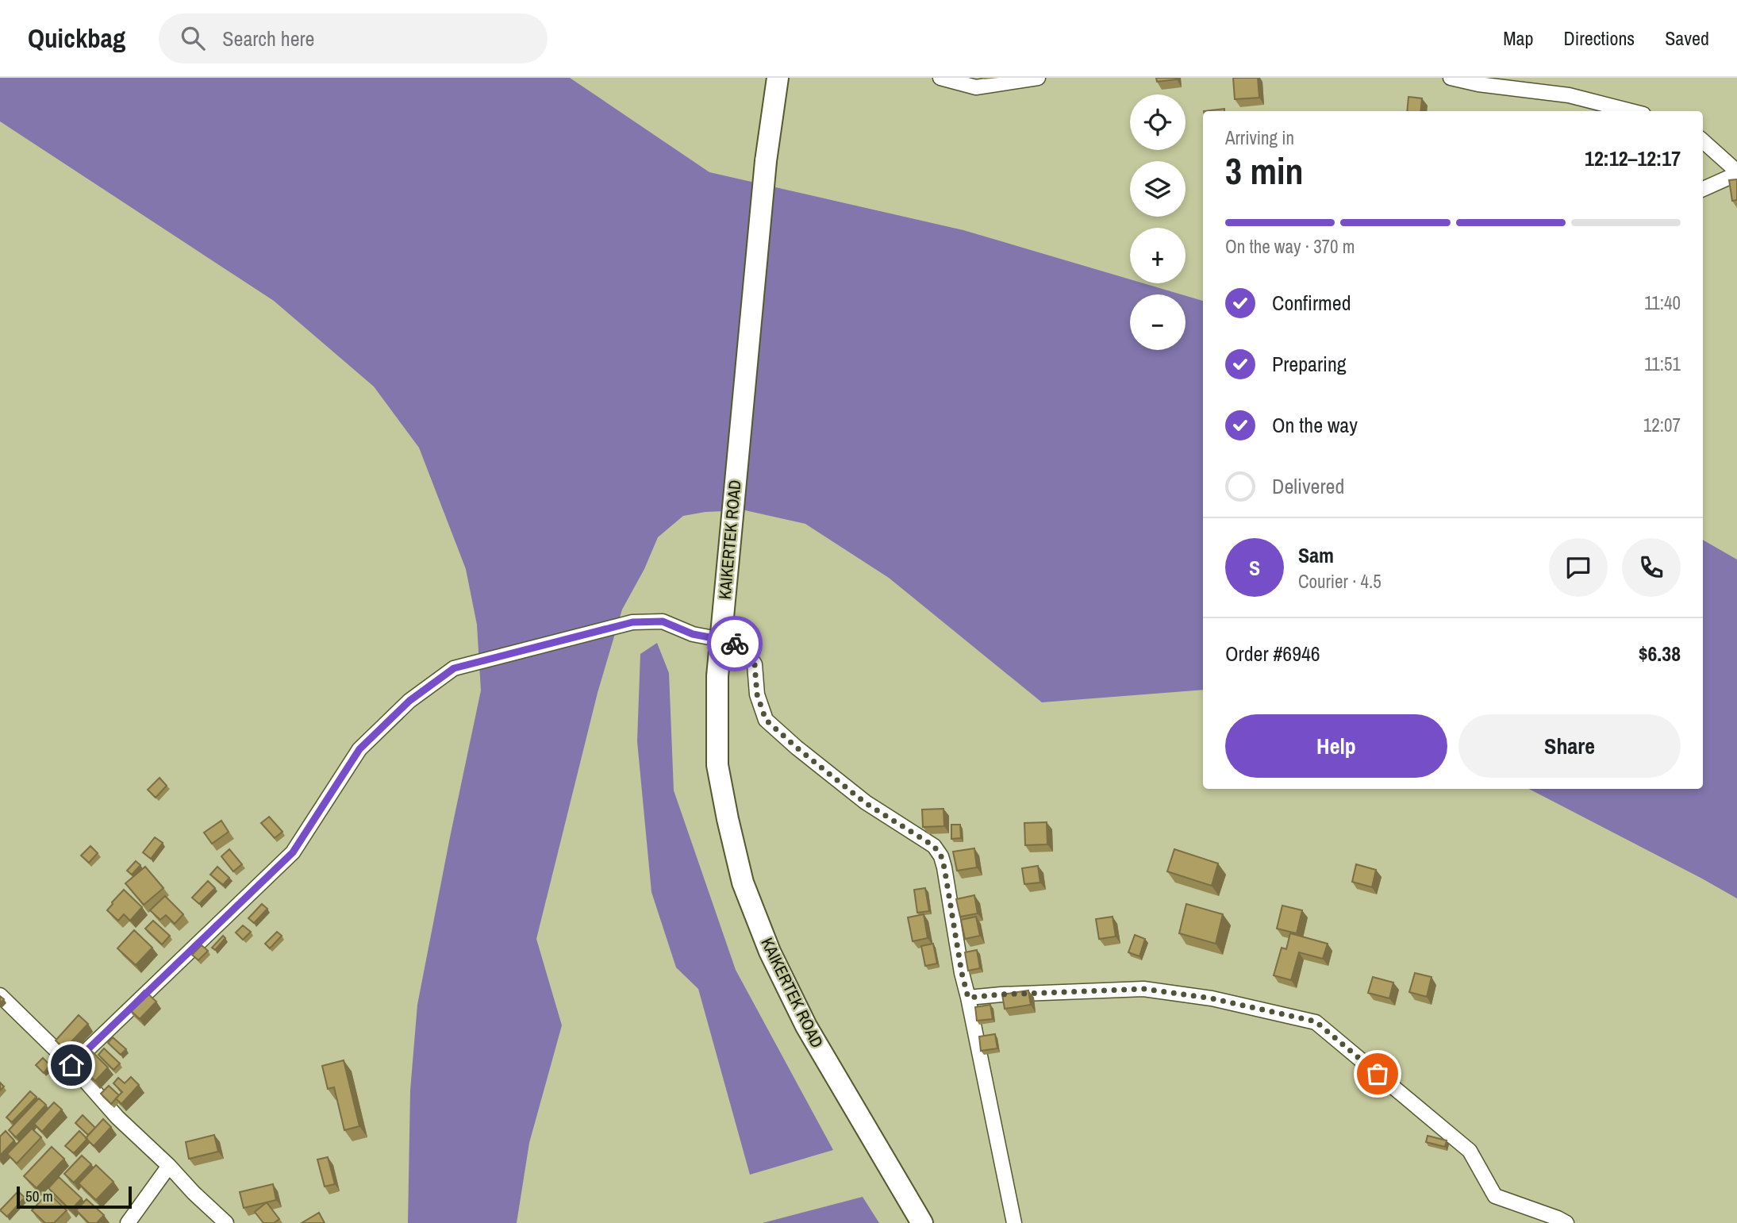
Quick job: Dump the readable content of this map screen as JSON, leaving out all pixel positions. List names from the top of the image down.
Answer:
{
  "streets": {
    "main road": ["KAIKERTEK ROAD"]
  },
  "scale_bar": "50 m",
  "page": {
    "header": "Quickbag",
    "search": "Search here",
    "nav": ["Map", "Directions", "Saved"],
    "map_buttons": ["+", "−"],
    "heading": ["3 min", "Arriving in", "12:12–12:17"],
    "panel": [
      "Sam",
      "Courier · 4.5",
      "Order #6946",
      "$6.38"
    ],
    "bar": "On the way · 370 m",
    "list": [
      ["Confirmed", "11:40"],
      ["Preparing", "11:51"],
      ["On the way", "12:07"],
      "Delivered"
    ],
    "round": "S",
    "buttons": ["Help", "Share"],
    "scale": "50 m"
  }
}
